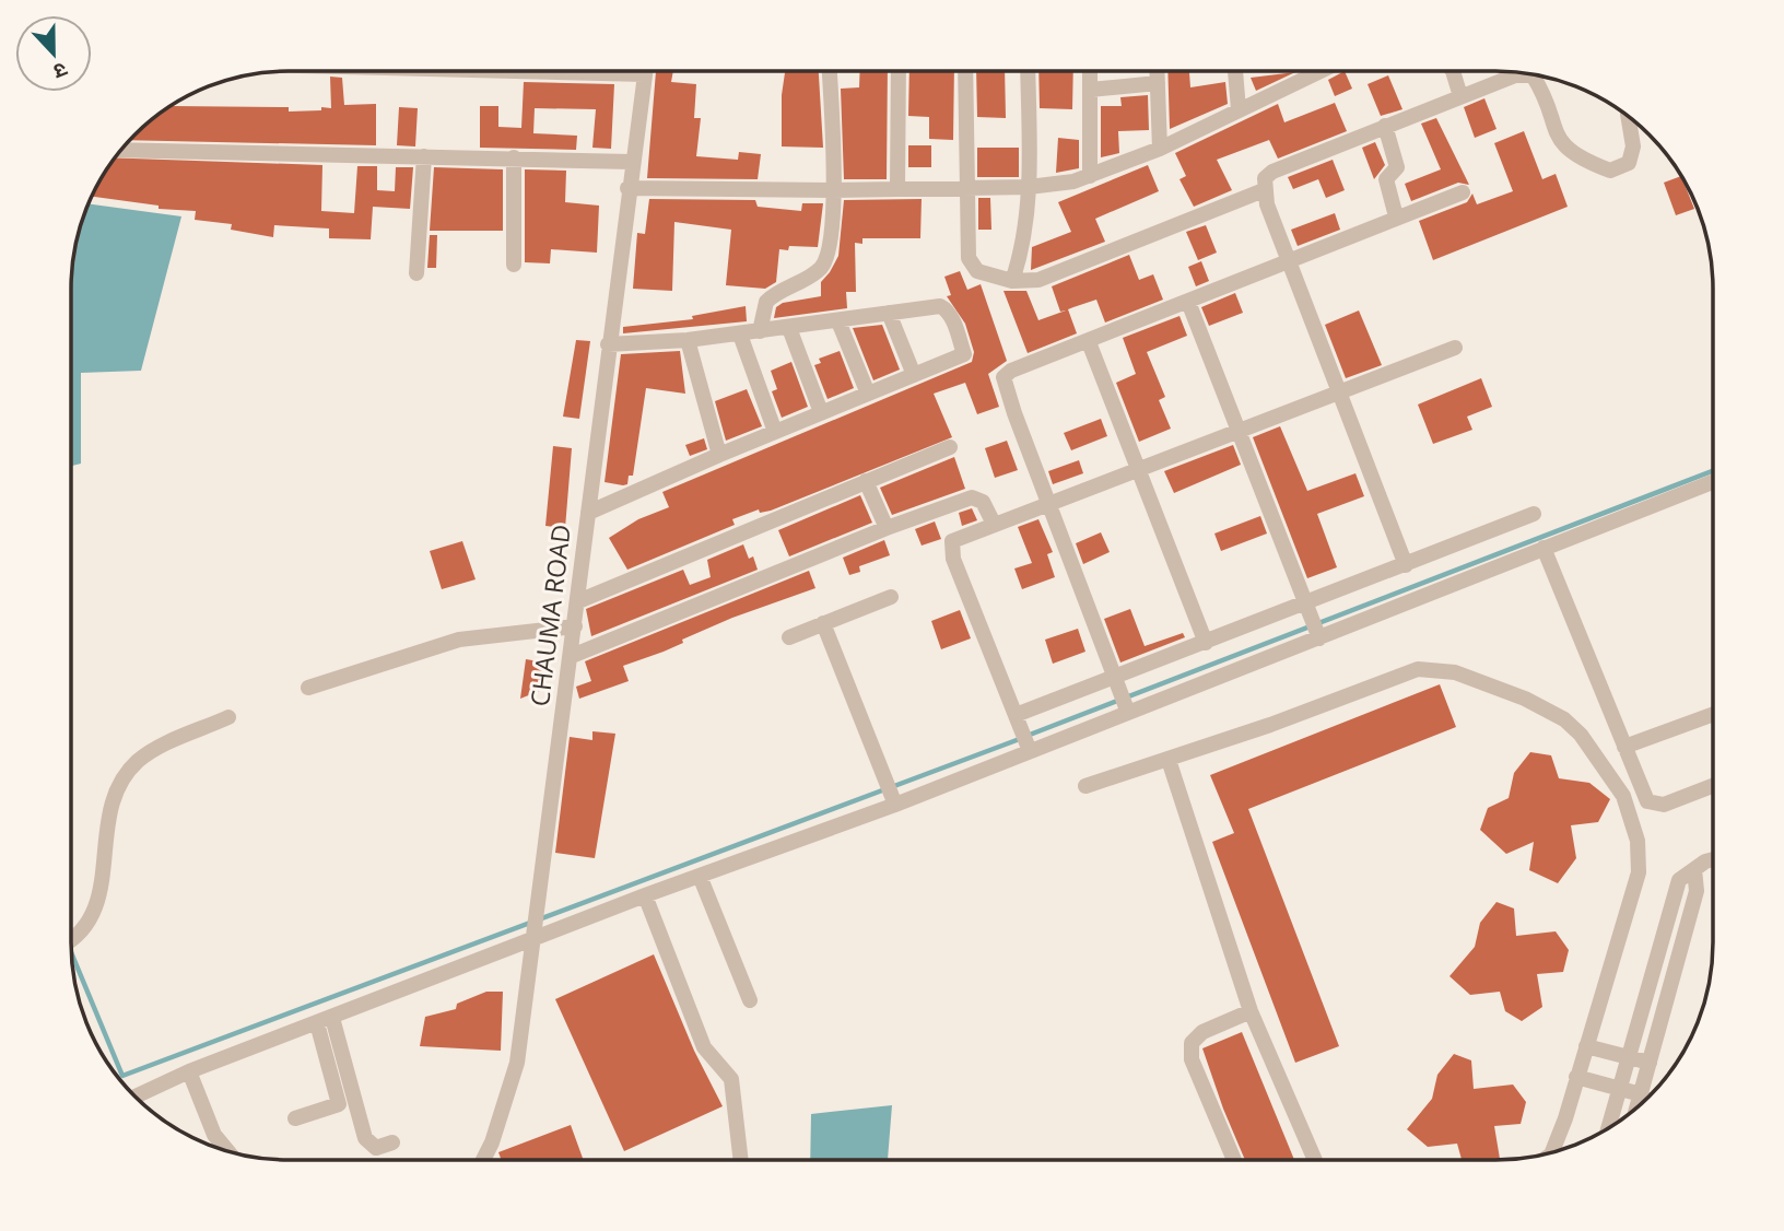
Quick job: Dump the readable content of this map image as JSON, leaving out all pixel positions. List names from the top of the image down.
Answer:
{
  "streets": {
    "street": ["CHAUMA ROAD"]
  },
  "north": "bottom"
}
